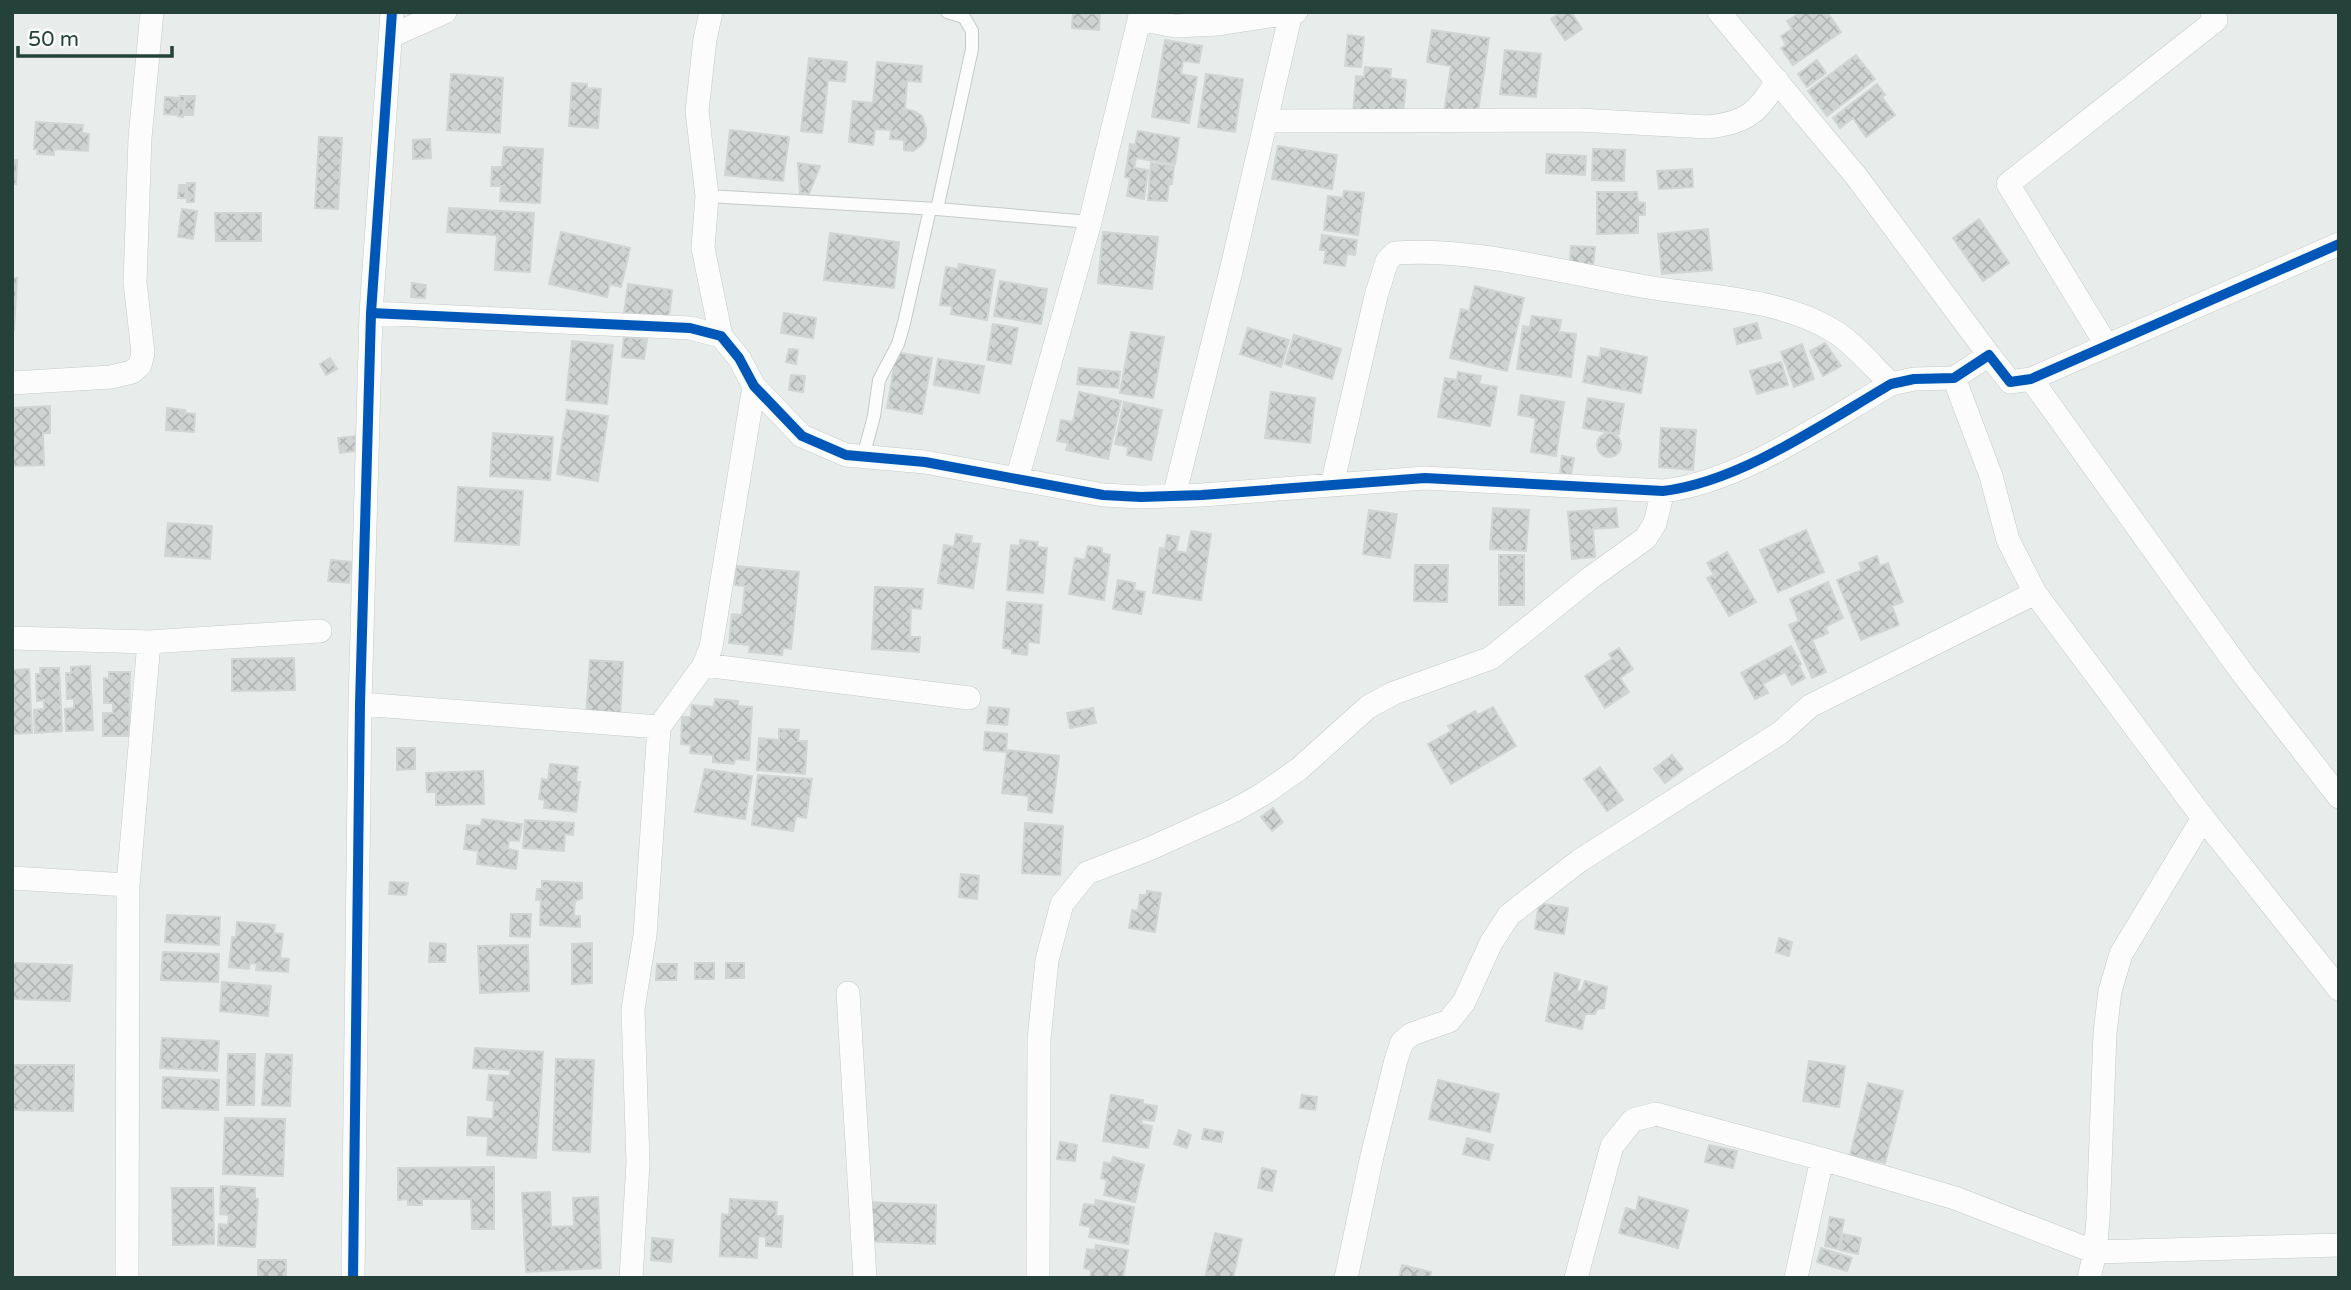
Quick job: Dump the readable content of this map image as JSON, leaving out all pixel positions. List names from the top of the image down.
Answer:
{
  "scale_bar": "50 m"
}
